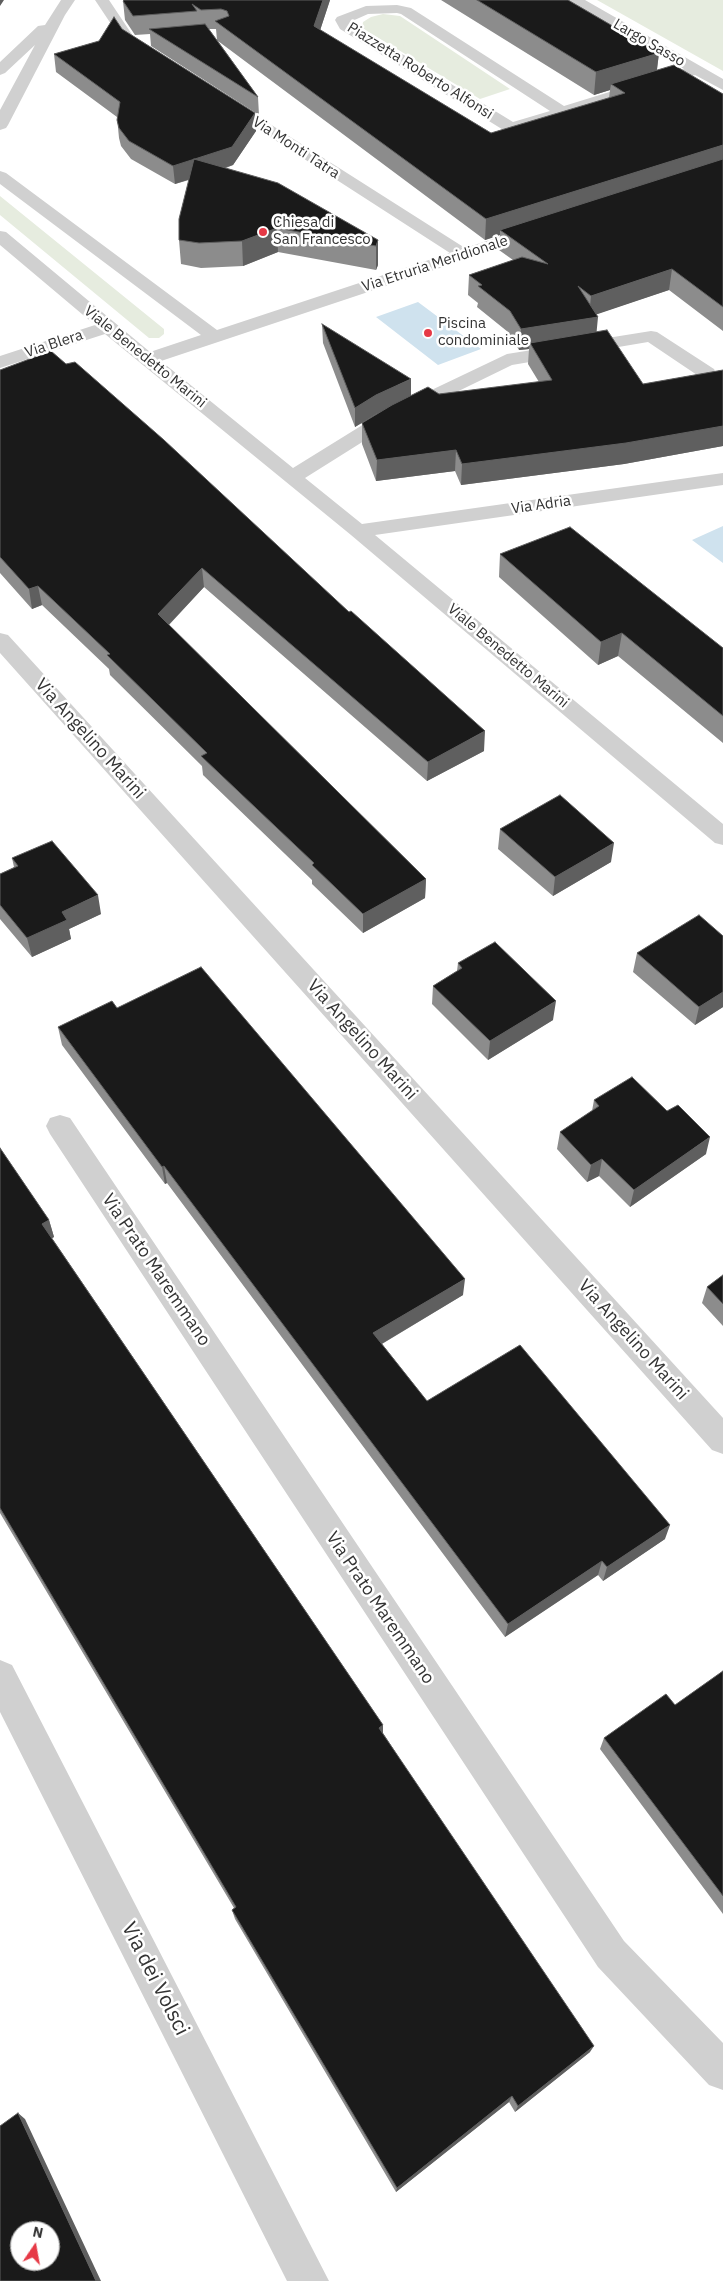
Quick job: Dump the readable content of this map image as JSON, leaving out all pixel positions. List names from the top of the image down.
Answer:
{
  "streets": {
    "street": [
      "Largo Sasso",
      "Piazzetta Roberto Alfonsi",
      "Via Monti Tatra",
      "Via Etruria Meridionale",
      "Via Blera",
      "Viale Benedetto Marini",
      "Via Adria",
      "Via Angelino Marini",
      "Via Prato Maremmano",
      "Via dei Volsci"
    ]
  },
  "crossings": [
    ["Via Monti Tatra", "Via Etruria Meridionale"],
    ["Via Etruria Meridionale", "Viale Benedetto Marini"],
    ["Via Blera", "Viale Benedetto Marini"],
    ["Viale Benedetto Marini", "Via Adria"]
  ],
  "places": ["Chiesa di San Francesco", "Piscina condominiale"],
  "north": "top"
}
